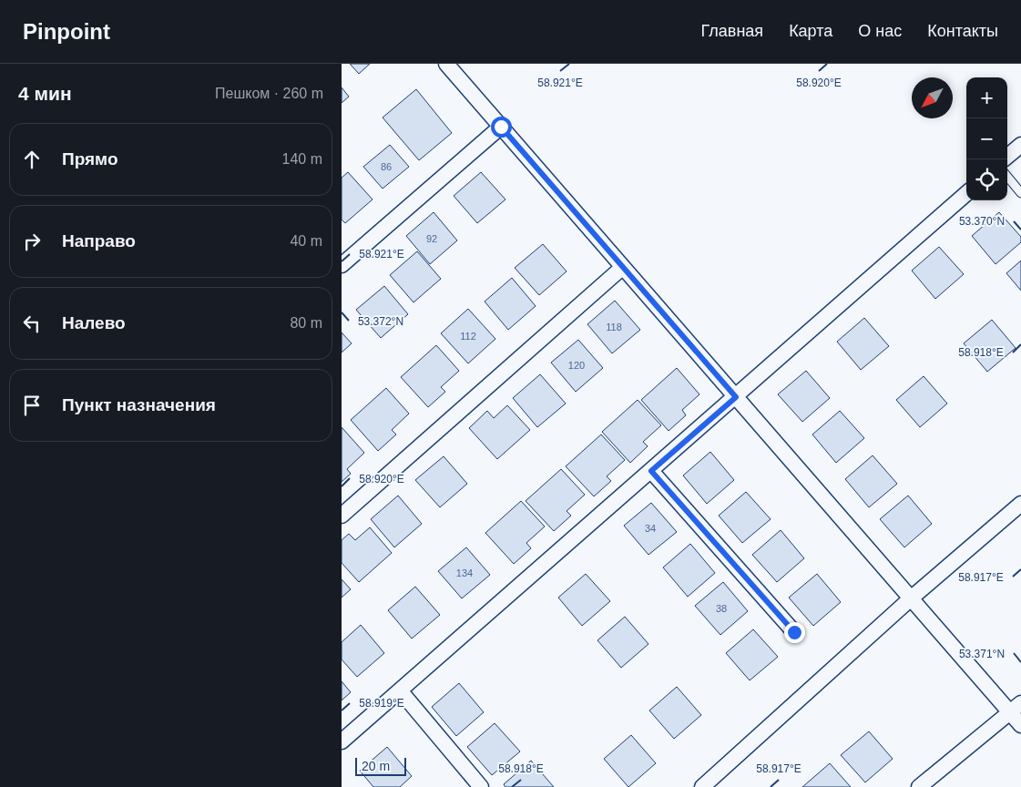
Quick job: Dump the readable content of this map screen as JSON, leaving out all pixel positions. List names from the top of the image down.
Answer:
{
  "house_numbers": [
    "86",
    "92",
    "118",
    "112",
    "120",
    "34",
    "134",
    "38"
  ],
  "scale_bar": "20 m",
  "north": "bottom left",
  "page": {
    "header": "Pinpoint",
    "nav": [
      "Главная",
      "Карта",
      "О нас",
      "Контакты"
    ],
    "heading": ["4 мин", "Пешком · 260 m"],
    "map_buttons": ["+", "−"],
    "list": [
      ["Прямо", "140 m"],
      ["Направо", "40 m"],
      ["Налево", "80 m"],
      "Пункт назначения"
    ],
    "scale": "20 m"
  },
  "coordinates": [
    "58.921°E",
    "58.920°E",
    "53.370°N",
    "53.372°N",
    "58.918°E",
    "58.917°E",
    "53.371°N",
    "58.919°E"
  ]
}
